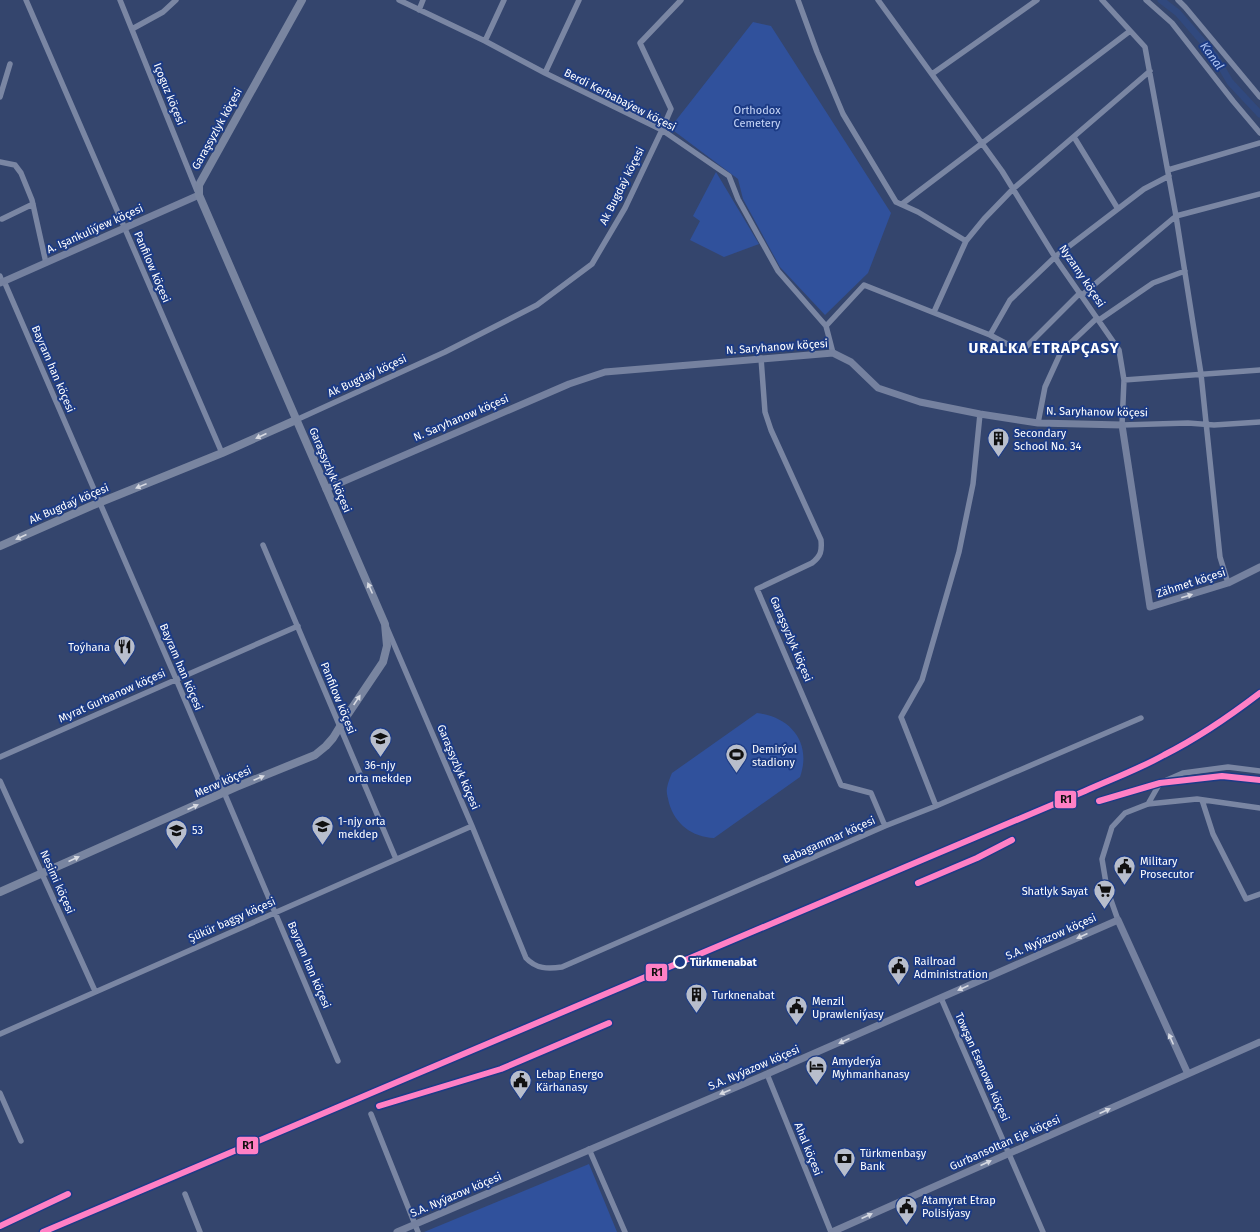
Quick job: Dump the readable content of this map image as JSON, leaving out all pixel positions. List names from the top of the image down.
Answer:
{
  "streets": {
    "main road": ["Garaşsyzlyk köçesi", "Ak Bugdaý köçesi", "Merw köçesi"],
    "street": [
      "Içoguz köçesi",
      "Berdi Kerbabaýew köçesi",
      "A. Işankuliýew köçesi",
      "Panfilow köçesi",
      "Nyzamy köçesi",
      "N. Saryhanow köçesi",
      "Bayram han köçesi",
      "Zähmet köçesi",
      "Myrat Gurbanow köçesi",
      "Babagammar köçesi",
      "Nesimi köçesi",
      "Şükür bagşy köçesi",
      "S.A. Nyýazow köçesi",
      "Towşan Esenowa köçesi",
      "Gurbansoltan Eje köçesi",
      "Ahal köçesi"
    ]
  },
  "crossings": [
    ["Içoguz köçesi", "Garaşsyzlyk köçesi"],
    ["Içoguz köçesi", "A. Işankuliýew köçesi"],
    ["Berdi Kerbabaýew köçesi", "Ak Bugdaý köçesi"],
    ["Berdi Kerbabaýew köçesi", "N. Saryhanow köçesi"],
    ["Garaşsyzlyk köçesi", "Ak Bugdaý köçesi"],
    ["Garaşsyzlyk köçesi", "A. Işankuliýew köçesi"],
    ["Garaşsyzlyk köçesi", "N. Saryhanow köçesi"],
    ["Garaşsyzlyk köçesi", "Merw köçesi"],
    ["Garaşsyzlyk köçesi", "Babagammar köçesi"],
    ["Garaşsyzlyk köçesi", "Şükür bagşy köçesi"],
    ["Ak Bugdaý köçesi", "Panfilow köçesi"],
    ["Ak Bugdaý köçesi", "Bayram han köçesi"],
    ["A. Işankuliýew köçesi", "Panfilow köçesi"],
    ["A. Işankuliýew köçesi", "Bayram han köçesi"],
    ["Panfilow köçesi", "Myrat Gurbanow köçesi"],
    ["Panfilow köçesi", "Merw köçesi"],
    ["Panfilow köçesi", "Şükür bagşy köçesi"],
    ["Nyzamy köçesi", "N. Saryhanow köçesi"],
    ["Nyzamy köçesi", "Zähmet köçesi"],
    ["Bayram han köçesi", "Myrat Gurbanow köçesi"],
    ["Bayram han köçesi", "Merw köçesi"],
    ["Bayram han köçesi", "Şükür bagşy köçesi"],
    ["Merw köçesi", "Nesimi köçesi"],
    ["Nesimi köçesi", "Şükür bagşy köçesi"],
    ["S.A. Nyýazow köçesi", "Towşan Esenowa köçesi"],
    ["S.A. Nyýazow köçesi", "Ahal köçesi"],
    ["Towşan Esenowa köçesi", "Gurbansoltan Eje köçesi"],
    ["Gurbansoltan Eje köçesi", "Ahal köçesi"]
  ],
  "one_way": [
    "Zähmet köçesi",
    "Merw köçesi",
    "S.A. Nyýazow köçesi",
    "Gurbansoltan Eje köçesi"
  ],
  "districts": ["URALKA ETRAPÇASY"],
  "water": ["Kanal"],
  "parks": ["Orthodox Cemetery"],
  "places": {
    "building": ["Secondary School No. 34", "Turknenabat"],
    "restaurant": ["Toýhana"],
    "school or university": ["36-njy orta mekdep", "1-njy orta mekdep", "53"],
    "sports": ["Demirýol stadiony"],
    "public building": [
      "Military Prosecutor",
      "Railroad Administration",
      "Menzil Uprawleniýasy",
      "Lebap Energo Kärhanasy",
      "Atamyrat Etrap Polisiýasy"
    ],
    "supermarket": ["Shatlyk Sayat"],
    "other": ["Türkmenabat"],
    "hotel": ["Amyderýa Myhmanhanasy"],
    "bank": ["Türkmenbaşy Bank"]
  },
  "lines": ["transit line R1"]
}
